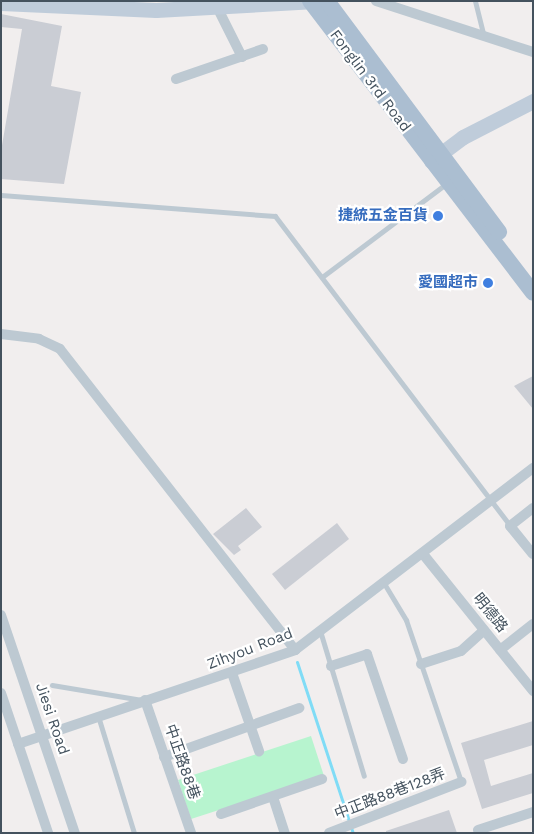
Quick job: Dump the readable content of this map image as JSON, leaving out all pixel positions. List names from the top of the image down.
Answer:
{
  "streets": {
    "main road": ["Fonglin 3rd Road"],
    "street": [
      "明德路",
      "Zihyou Road",
      "Jiesi Road",
      "中正路88巷",
      "中正路88巷128弄"
    ]
  },
  "crossings": [
    ["明德路", "Zihyou Road"],
    ["Zihyou Road", "Jiesi Road"],
    ["Zihyou Road", "中正路88巷"]
  ],
  "places": ["捷統五金百貨", "愛國超市"]
}
